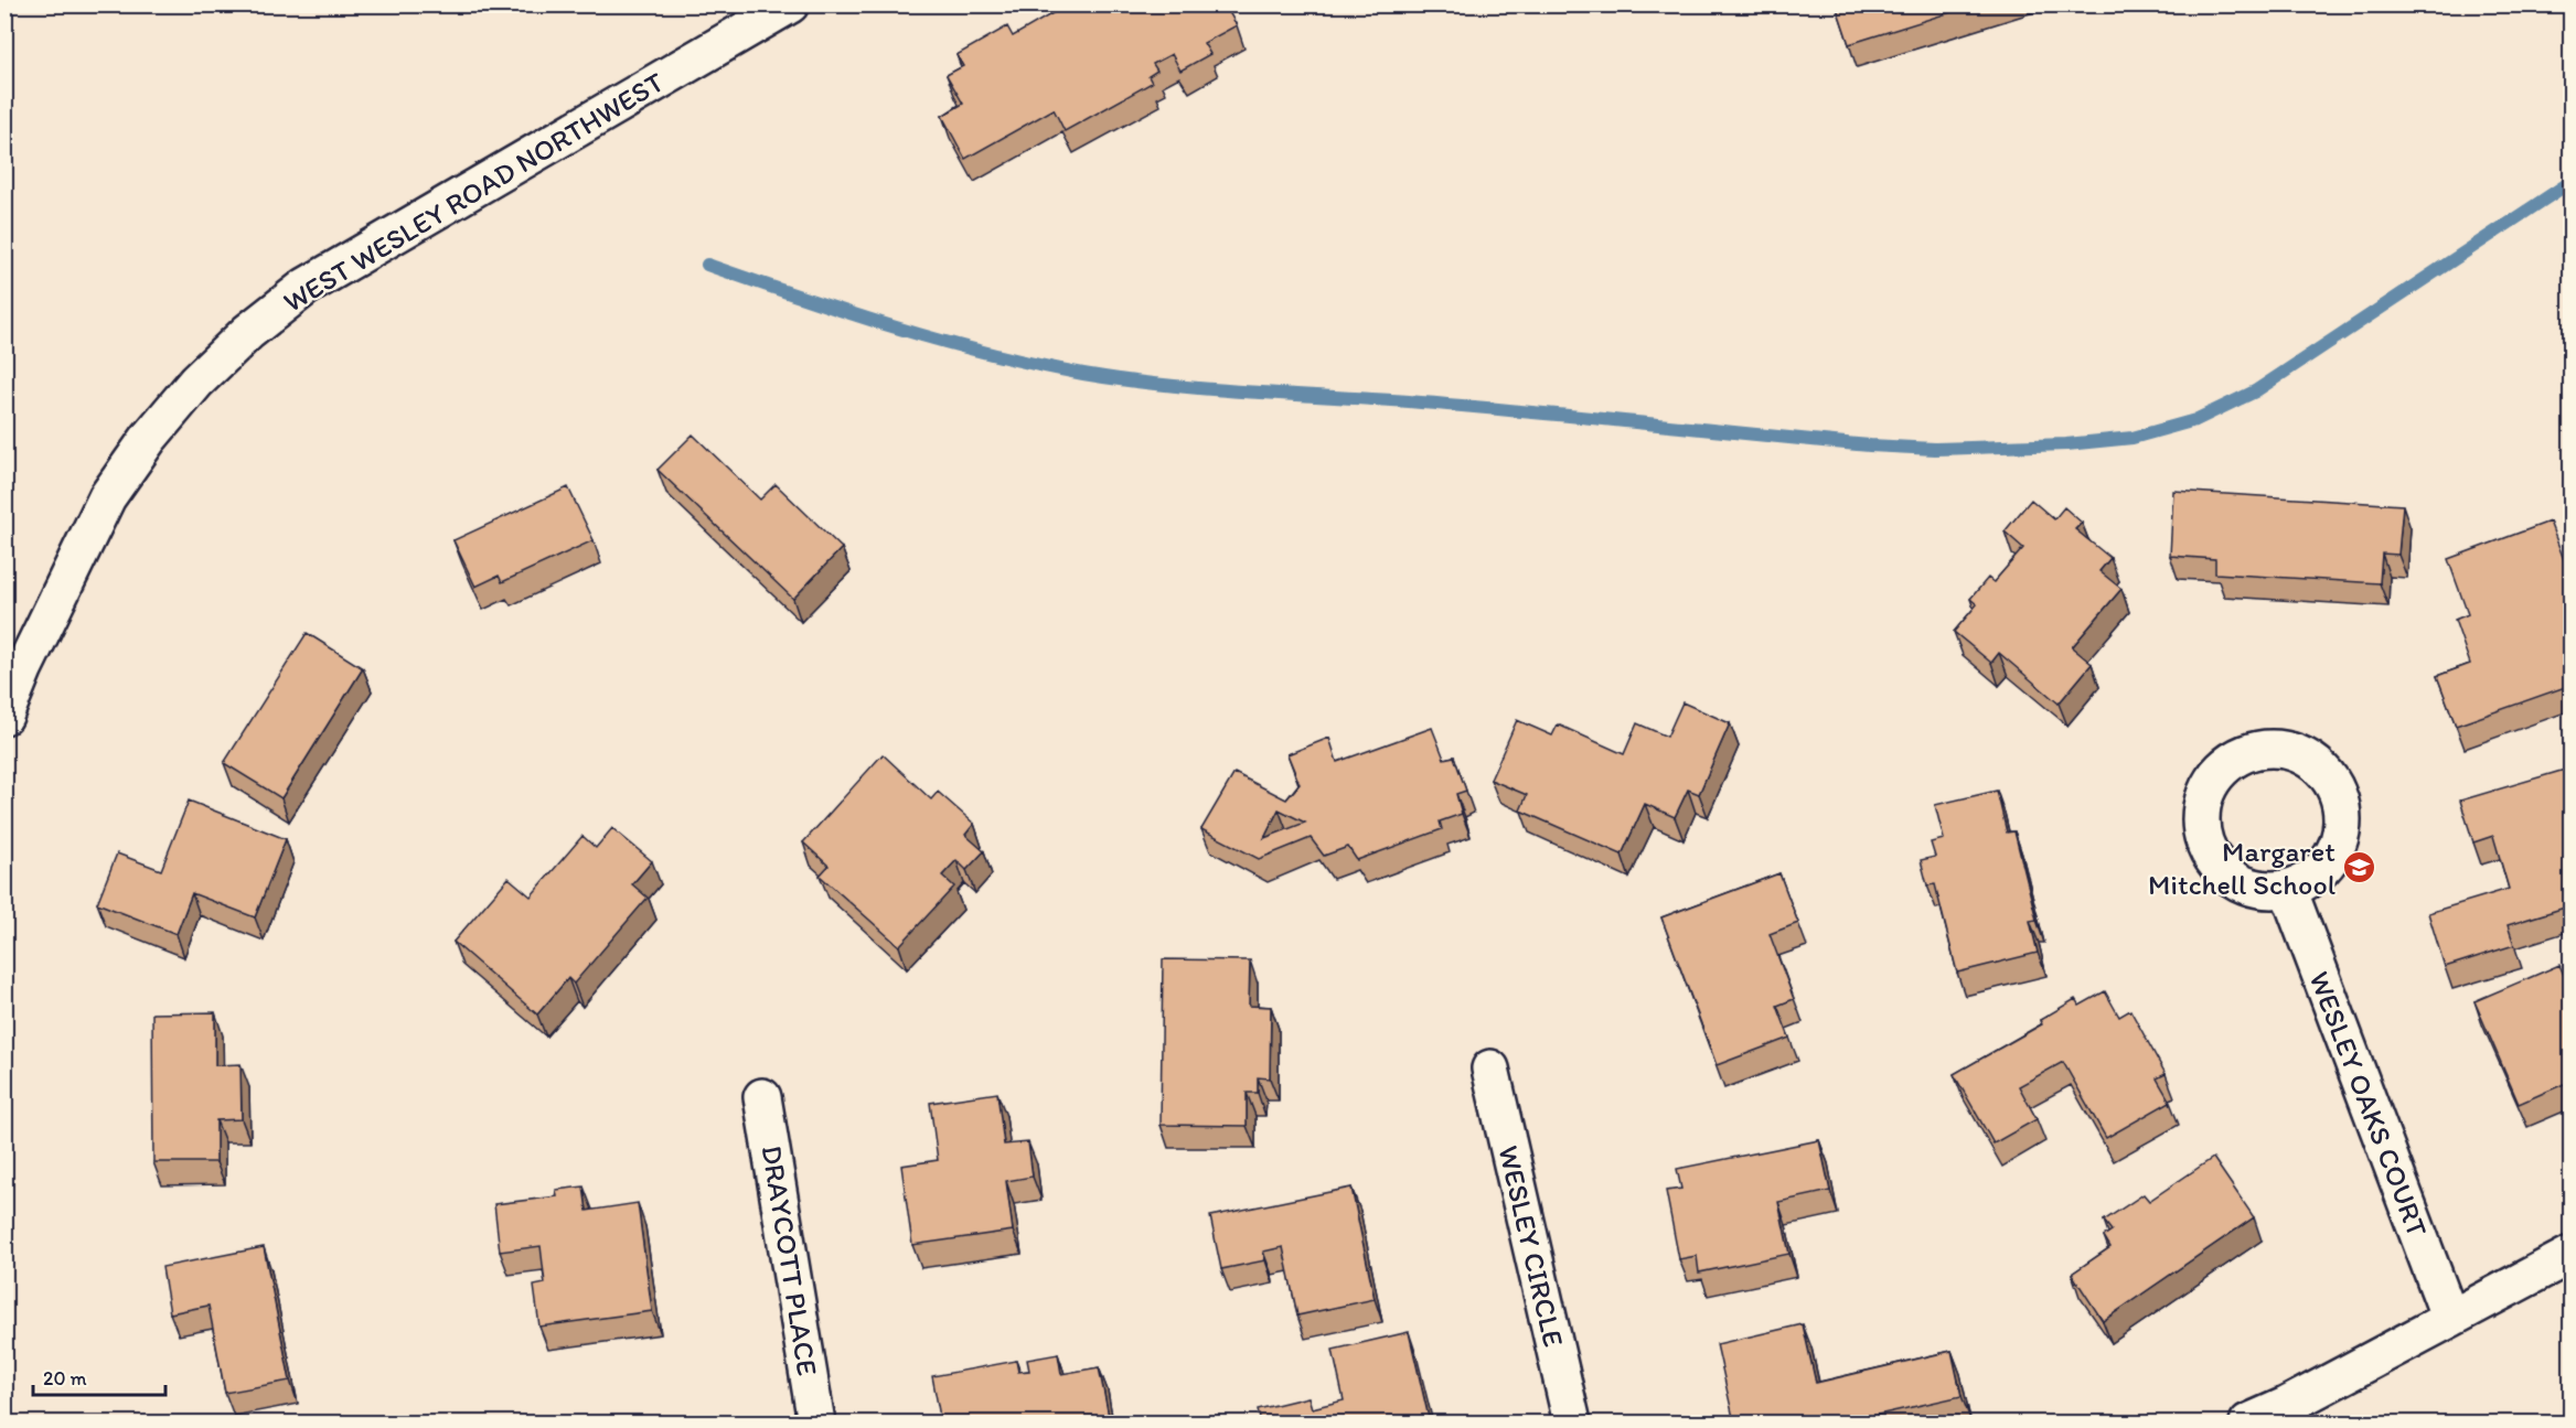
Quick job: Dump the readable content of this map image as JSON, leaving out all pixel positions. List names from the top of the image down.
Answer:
{
  "streets": {
    "street": [
      "WEST WESLEY ROAD NORTHWEST",
      "WESLEY OAKS COURT",
      "WESLEY CIRCLE",
      "DRAYCOTT PLACE"
    ]
  },
  "places": {
    "school or university": ["Margaret Mitchell School"]
  },
  "scale_bar": "20 m"
}
